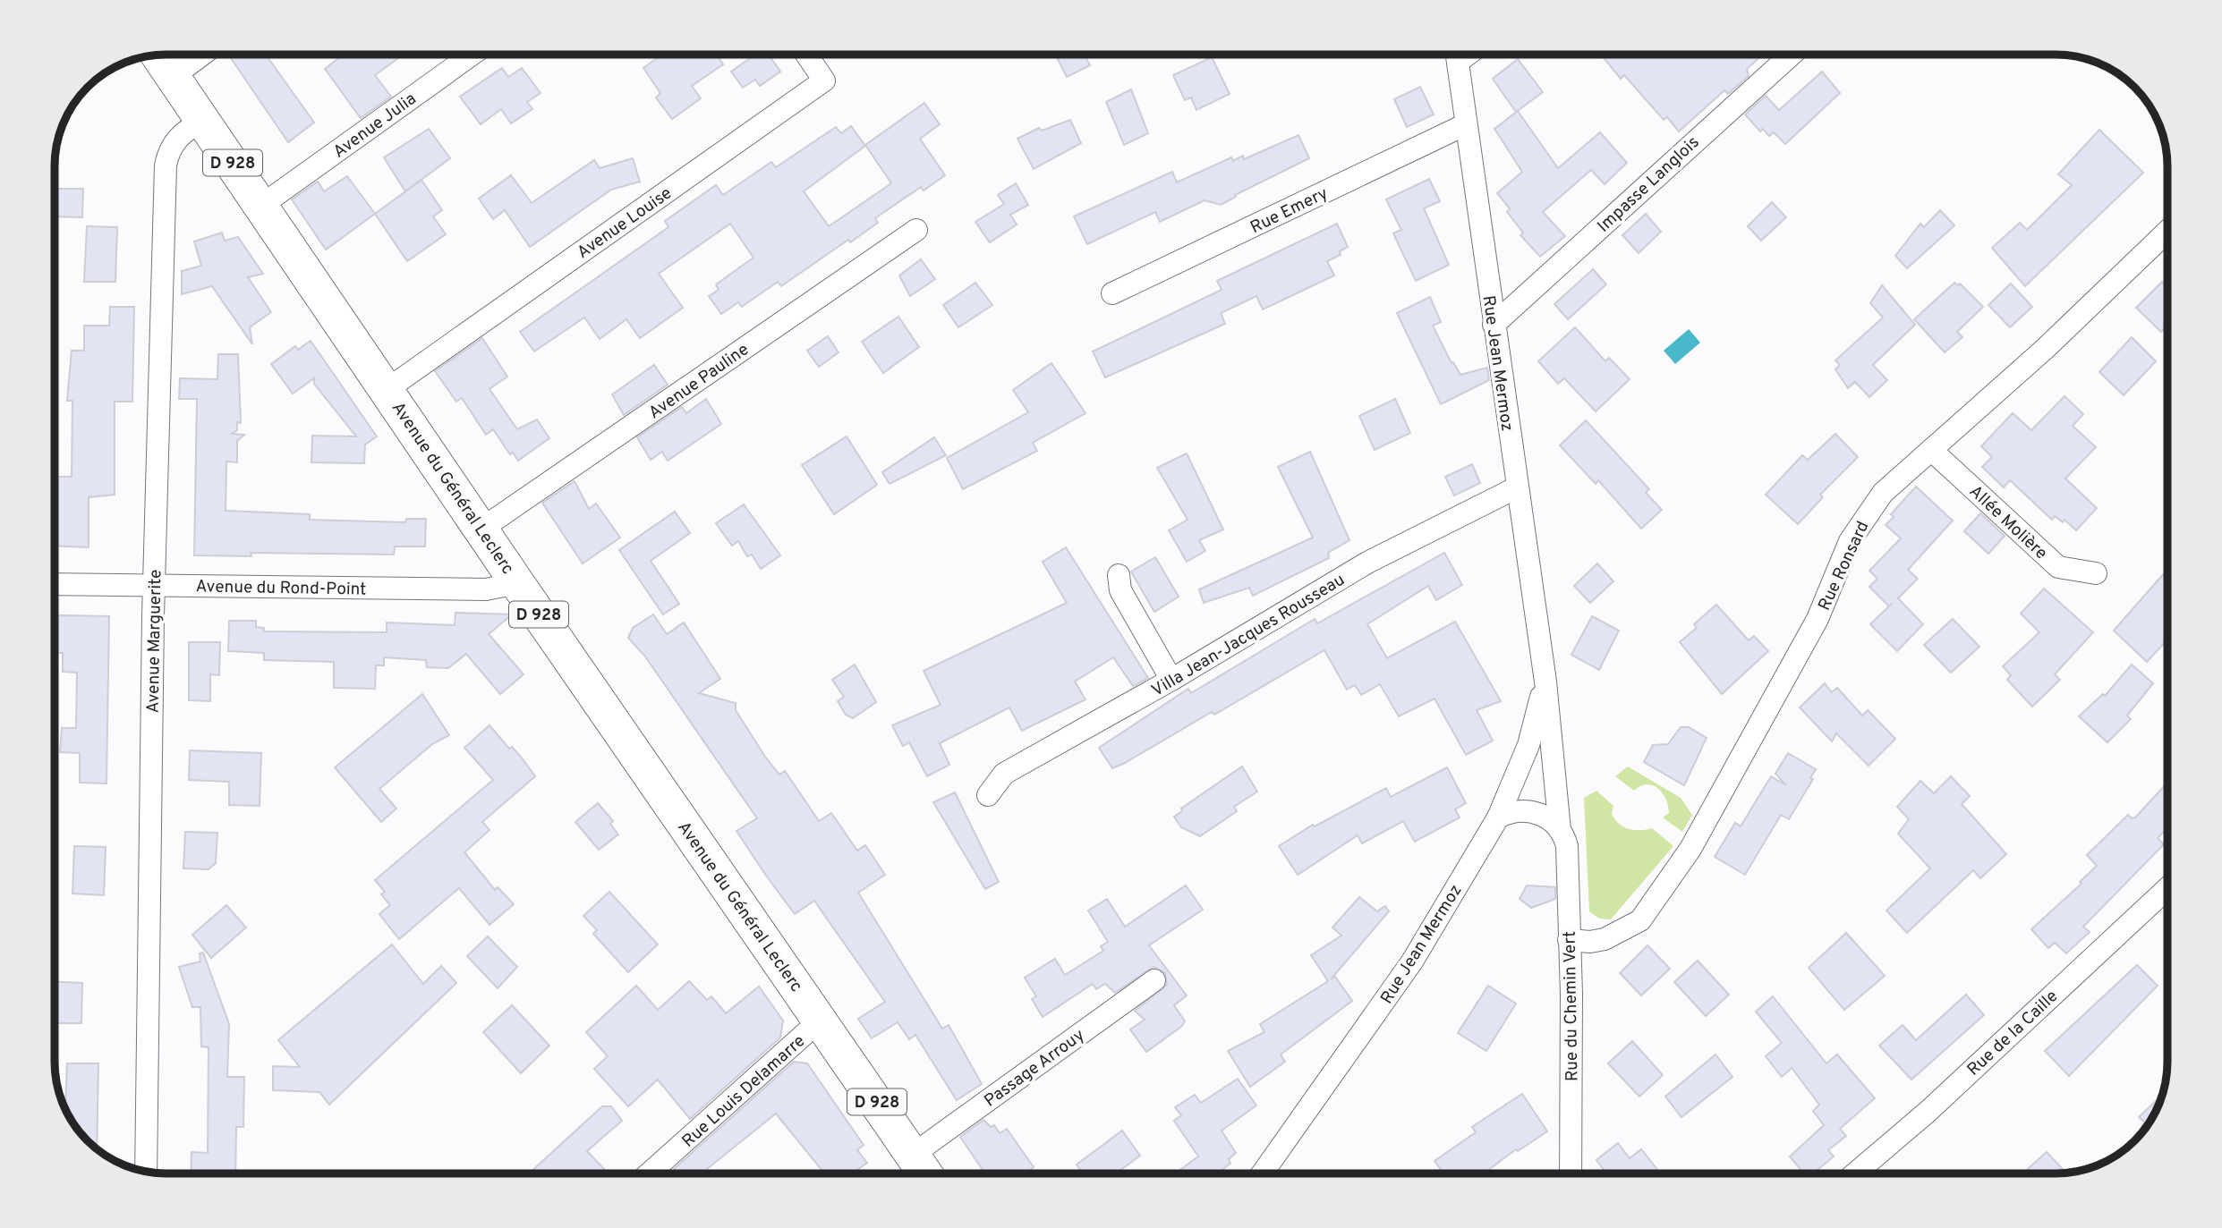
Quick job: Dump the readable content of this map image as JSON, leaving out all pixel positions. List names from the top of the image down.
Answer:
{
  "streets": {
    "main road": ["D 928", "Avenue du Général Leclerc"],
    "street": [
      "Avenue Julia",
      "Impasse Langlois",
      "Rue Emery",
      "Avenue Louise",
      "Rue Jean Mermoz",
      "Avenue Pauline",
      "Allée Molière",
      "Rue Ronsard",
      "Avenue du Rond-Point",
      "Villa Jean-Jacques Rousseau",
      "Avenue Marguerite",
      "Rue du Chemin Vert",
      "Rue de la Caille",
      "Passage Arrouy",
      "Rue Louis Delamarre"
    ]
  },
  "crossings": [
    ["Avenue Julia", "Avenue du Général Leclerc"],
    ["D 928", "Avenue du Général Leclerc"],
    ["D 928", "Passage Arrouy"],
    ["D 928", "Rue Louis Delamarre"],
    ["Impasse Langlois", "Rue Jean Mermoz"],
    ["Rue Emery", "Rue Jean Mermoz"],
    ["Avenue Louise", "Avenue du Général Leclerc"],
    ["Rue Jean Mermoz", "Villa Jean-Jacques Rousseau"],
    ["Rue Jean Mermoz", "Rue du Chemin Vert"],
    ["Avenue Pauline", "Avenue du Général Leclerc"],
    ["Avenue du Général Leclerc", "Avenue du Rond-Point"],
    ["Avenue du Général Leclerc", "Avenue Marguerite"],
    ["Avenue du Général Leclerc", "Rue Louis Delamarre"],
    ["Allée Molière", "Rue Ronsard"],
    ["Rue Ronsard", "Rue du Chemin Vert"],
    ["Avenue du Rond-Point", "Avenue Marguerite"]
  ]
}
